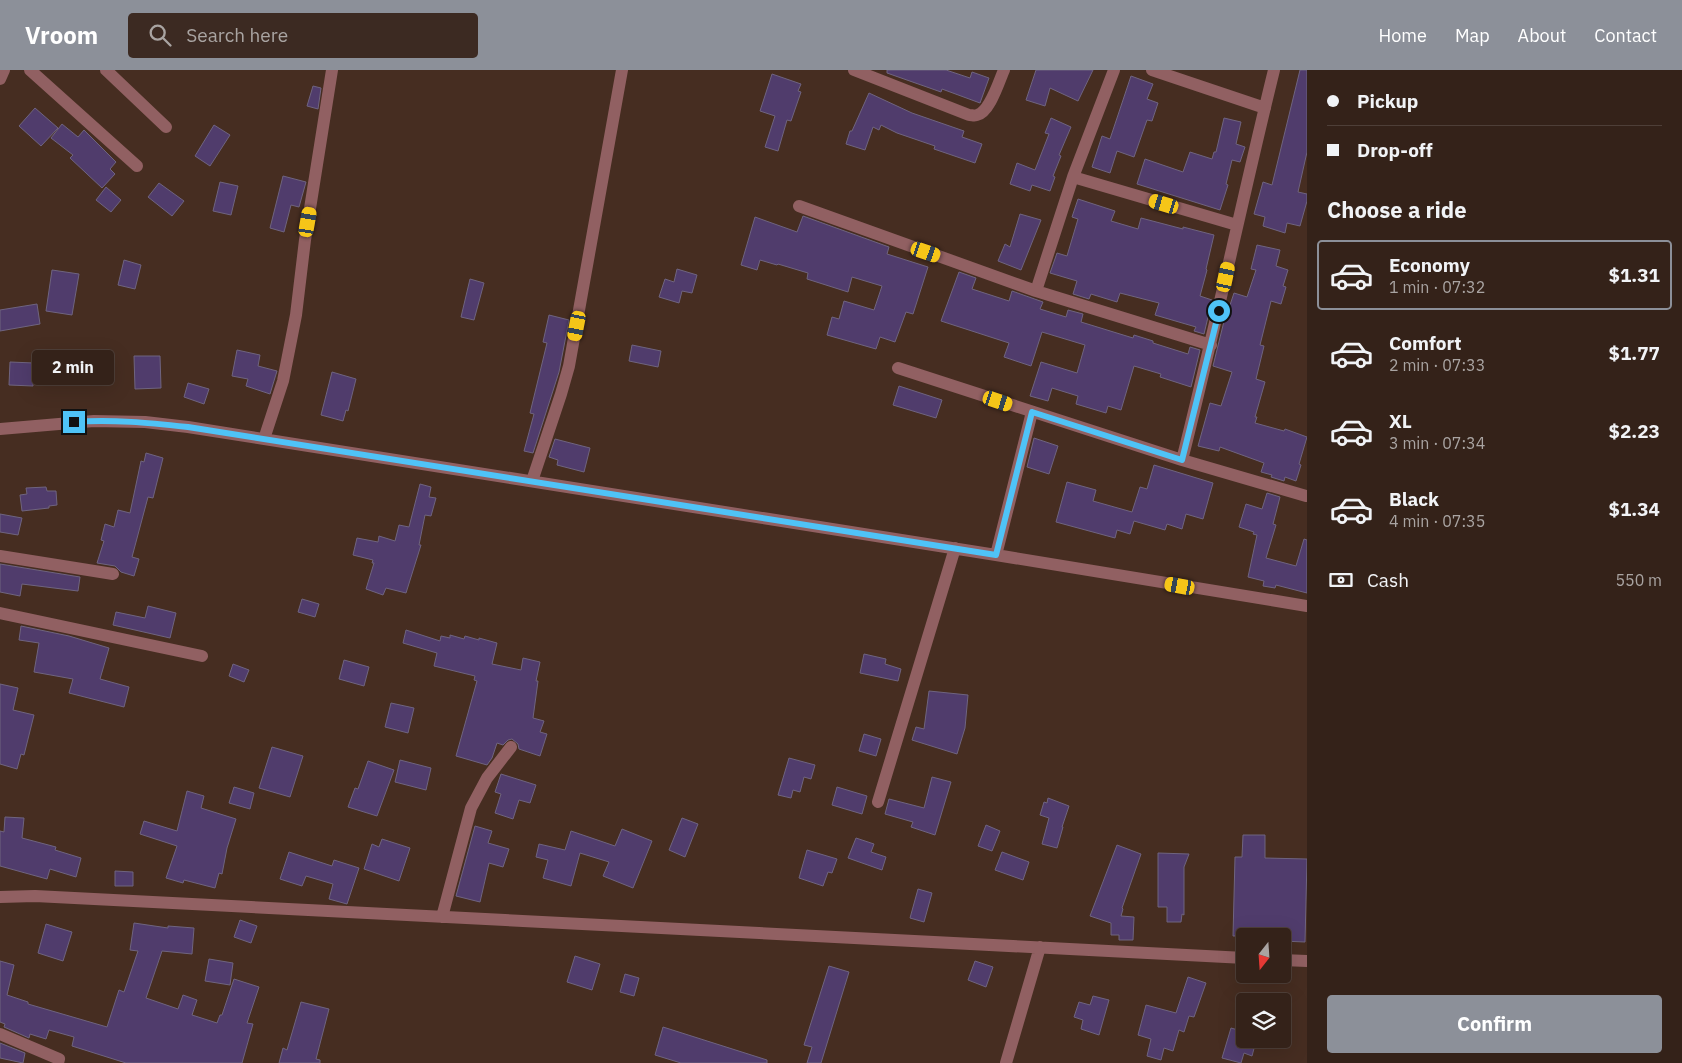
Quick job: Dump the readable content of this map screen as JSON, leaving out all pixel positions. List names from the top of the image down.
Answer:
{
  "north": "bottom",
  "page": {
    "header": "Vroom",
    "search": "Search here",
    "nav": [
      "Home",
      "Map",
      "About",
      "Contact"
    ],
    "banner": ["Pickup", "Drop-off"],
    "heading": "Choose a ride",
    "list": [
      {
        "name": "Economy",
        "note": "1 min · 07:32",
        "value": "$1.31"
      },
      {
        "name": "Comfort",
        "note": "2 min · 07:33",
        "value": "$1.77"
      },
      {
        "name": "XL",
        "note": "3 min · 07:34",
        "value": "$2.23"
      },
      {
        "name": "Black",
        "note": "4 min · 07:35",
        "value": "$1.34"
      }
    ],
    "bubble": "2 min",
    "pay": ["Cash", "550 m"],
    "buttons": "Confirm"
  }
}
